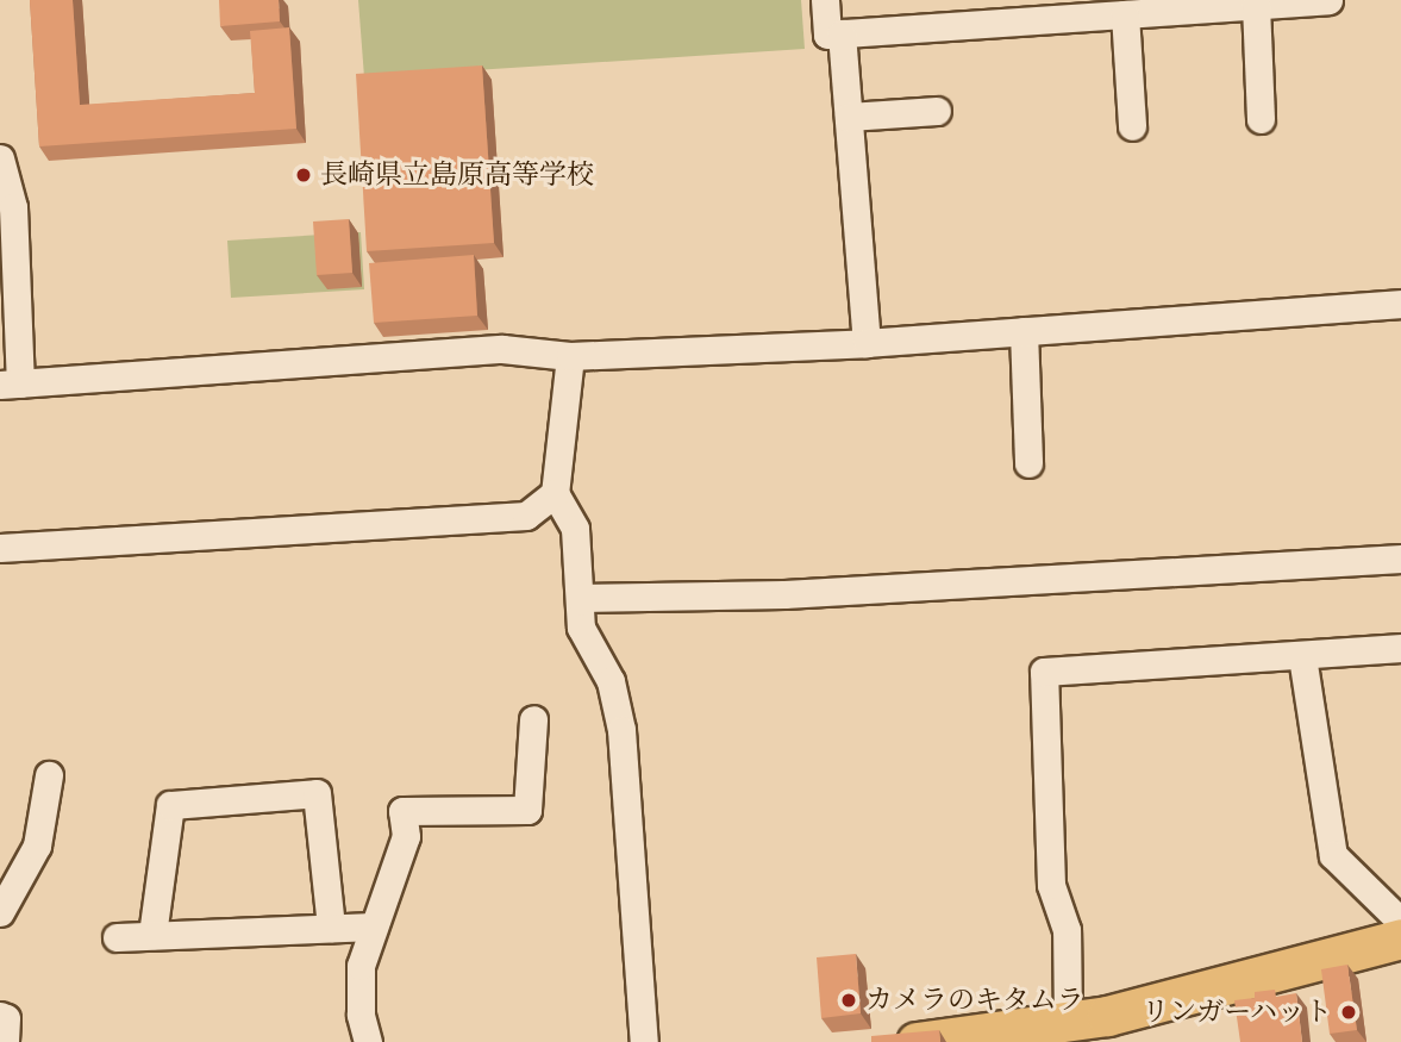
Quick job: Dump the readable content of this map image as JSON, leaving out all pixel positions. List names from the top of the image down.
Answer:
{
  "places": ["長崎県立島原高等学校", "カメラのキタムラ", "リンガーハット"]
}
